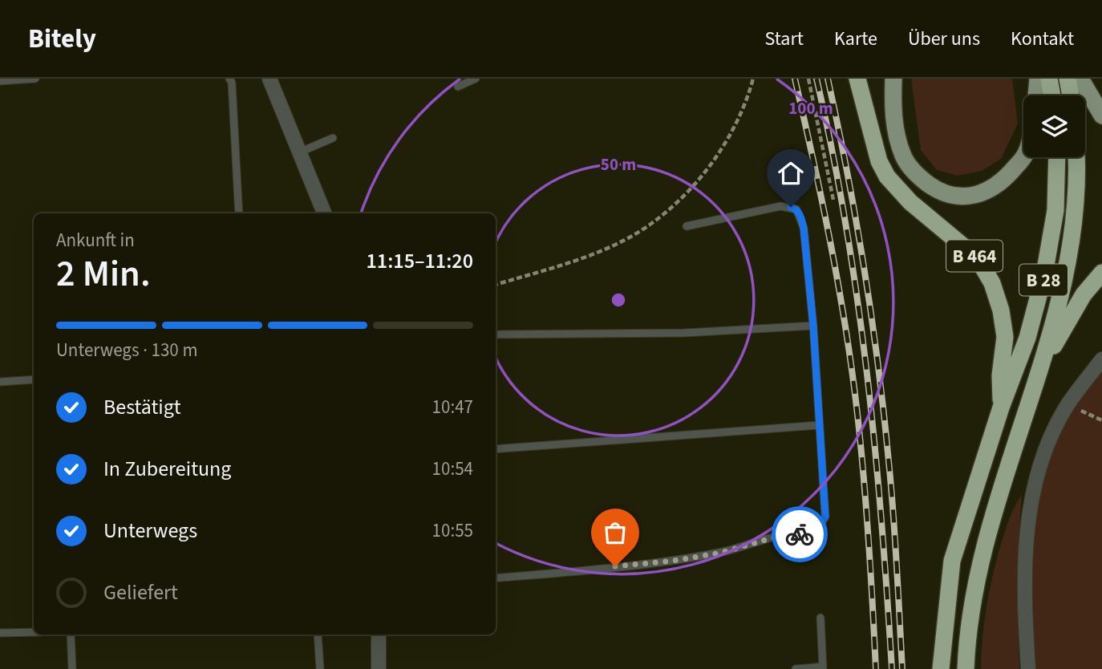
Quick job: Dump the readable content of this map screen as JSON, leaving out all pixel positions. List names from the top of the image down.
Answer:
{
  "streets": {
    "highway": ["B 464", "B 28"]
  },
  "crossings": [
    ["B 464", "B 28"]
  ],
  "page": {
    "header": "Bitely",
    "nav": [
      "Start",
      "Karte",
      "Über uns",
      "Kontakt"
    ],
    "heading": ["2 Min.", "Ankunft in", "11:15–11:20"],
    "bar": "Unterwegs · 130 m",
    "list": [
      ["Bestätigt", "10:47"],
      ["In Zubereitung", "10:54"],
      ["Unterwegs", "10:55"],
      "Geliefert"
    ]
  },
  "rings": ["100 m", "50 m"]
}
